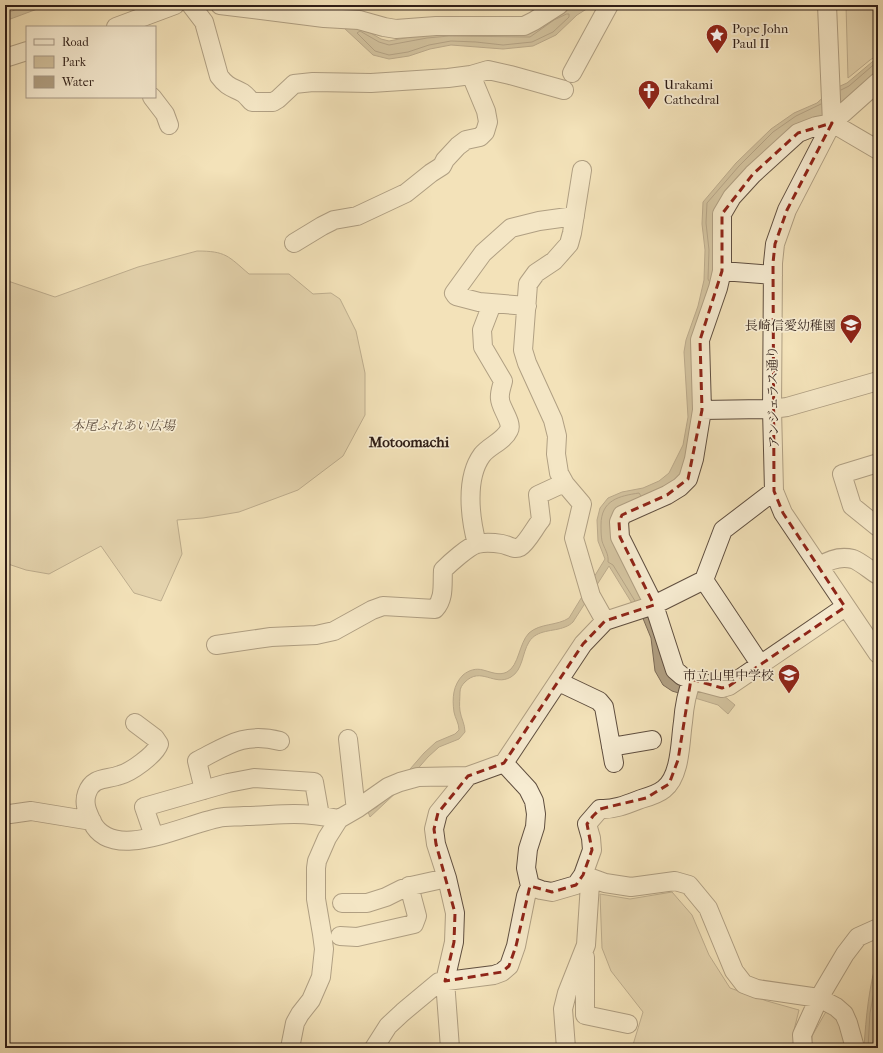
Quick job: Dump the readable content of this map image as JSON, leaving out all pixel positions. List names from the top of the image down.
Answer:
{
  "streets": {
    "street": ["アンジェラス通り"]
  },
  "districts": ["Motoomachi"],
  "parks": ["本尾ふれあい広場"],
  "places": {
    "place": ["Pope John Paul II"],
    "church": ["Urakami Cathedral"],
    "school or university": ["長崎信愛幼稚園", "市立山里中学校"]
  },
  "legend": ["Road", "Park", "Water"]
}
